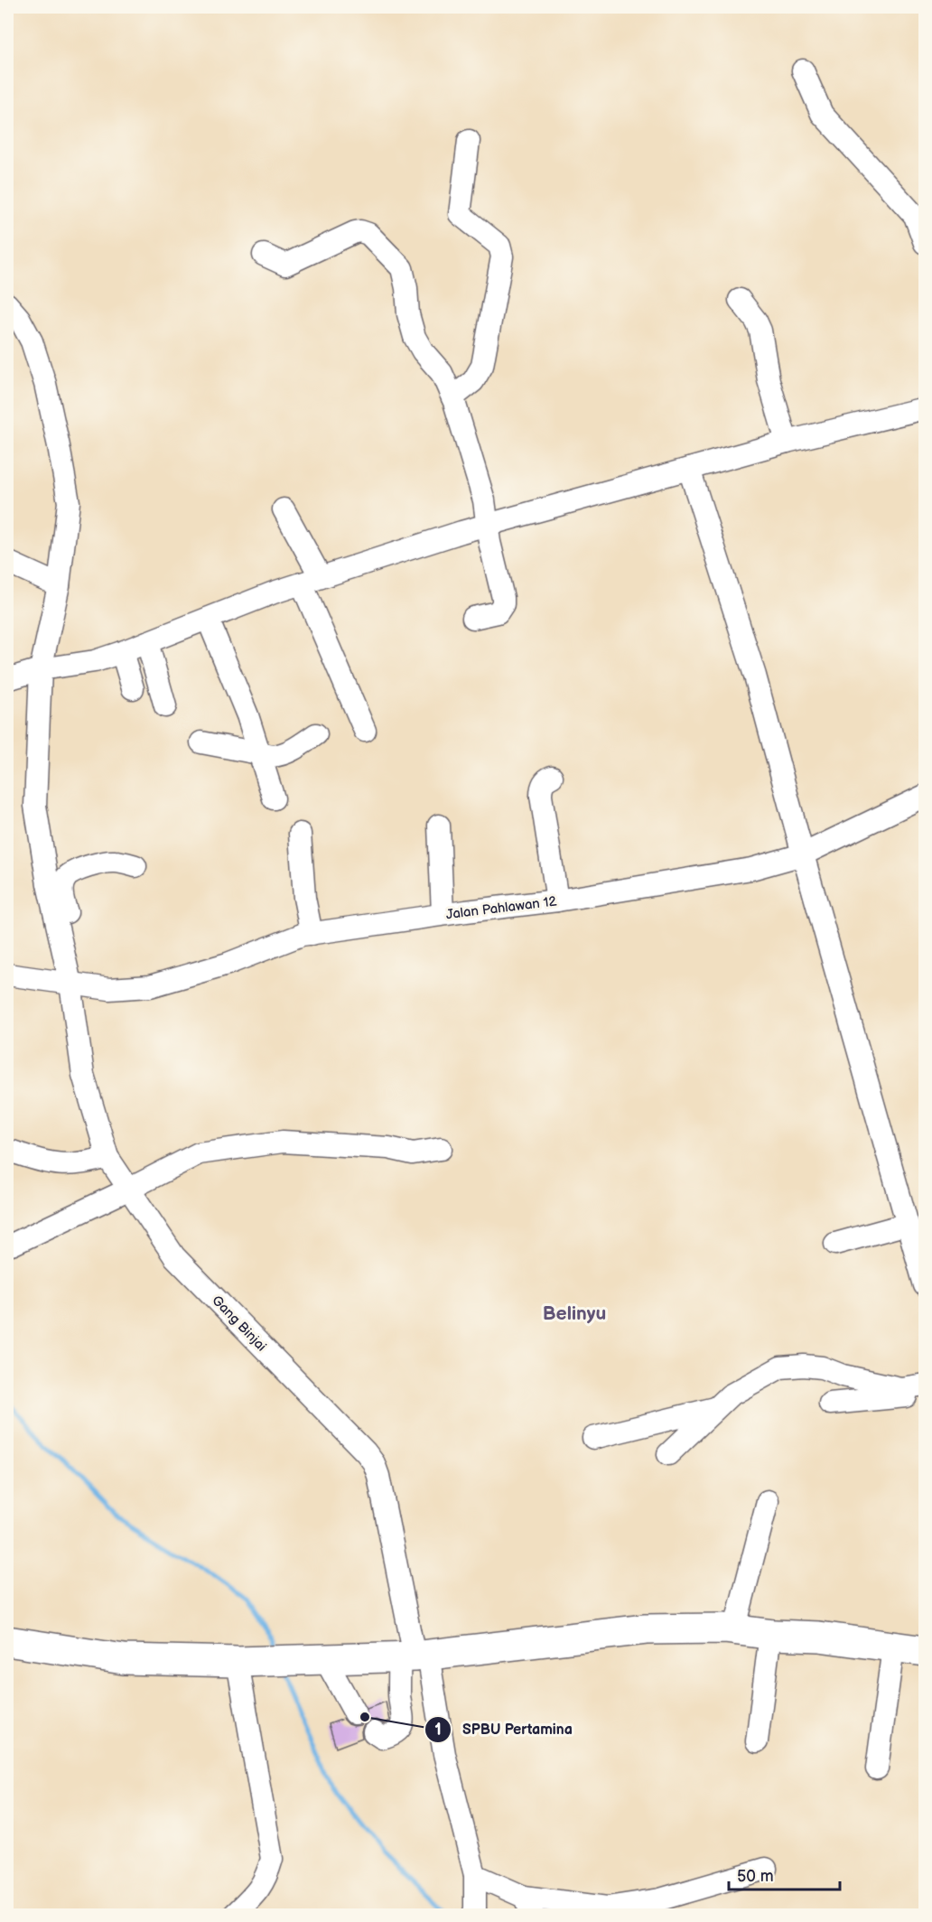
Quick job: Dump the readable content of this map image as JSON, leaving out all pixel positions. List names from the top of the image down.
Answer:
{
  "streets": {
    "street": ["Jalan Pahlawan 12", "Gang Binjai"]
  },
  "crossings": [
    ["Jalan Pahlawan 12", "Gang Binjai"]
  ],
  "districts": ["Belinyu"],
  "places": ["SPBU Pertamina"],
  "scale_bar": "50 m"
}
